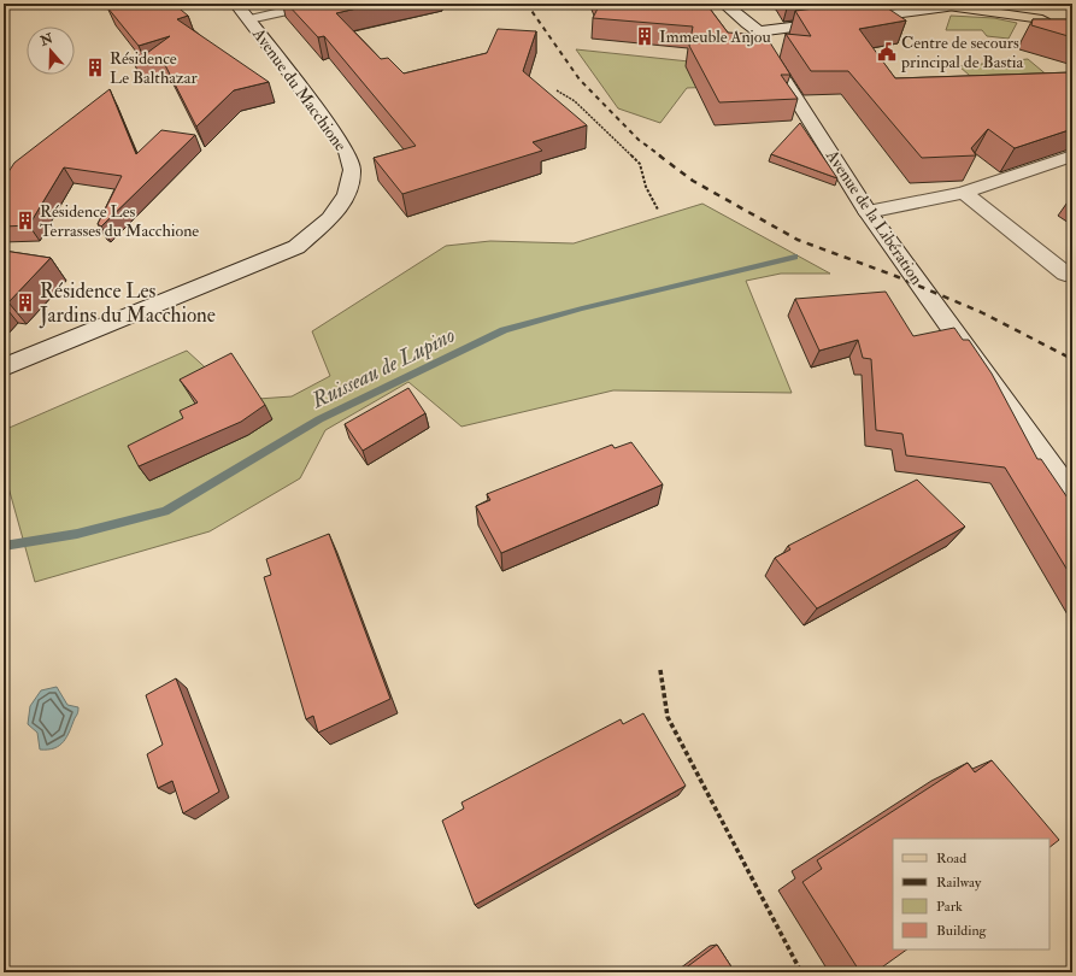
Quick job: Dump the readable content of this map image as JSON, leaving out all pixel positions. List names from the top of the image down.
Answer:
{
  "streets": {
    "main road": ["Avenue du Macchione", "Avenue de la Libération"]
  },
  "water": ["Ruisseau de Lupino"],
  "places": {
    "building": [
      "Immeuble Anjou",
      "Résidence Le Balthazar",
      "Résidence Les Terrasses du Macchione",
      "Résidence Les Jardins du Macchione"
    ],
    "public building": ["Centre de secours principal de Bastia"]
  },
  "legend": [
    "Road",
    "Railway",
    "Park",
    "Building"
  ],
  "north": "top"
}
